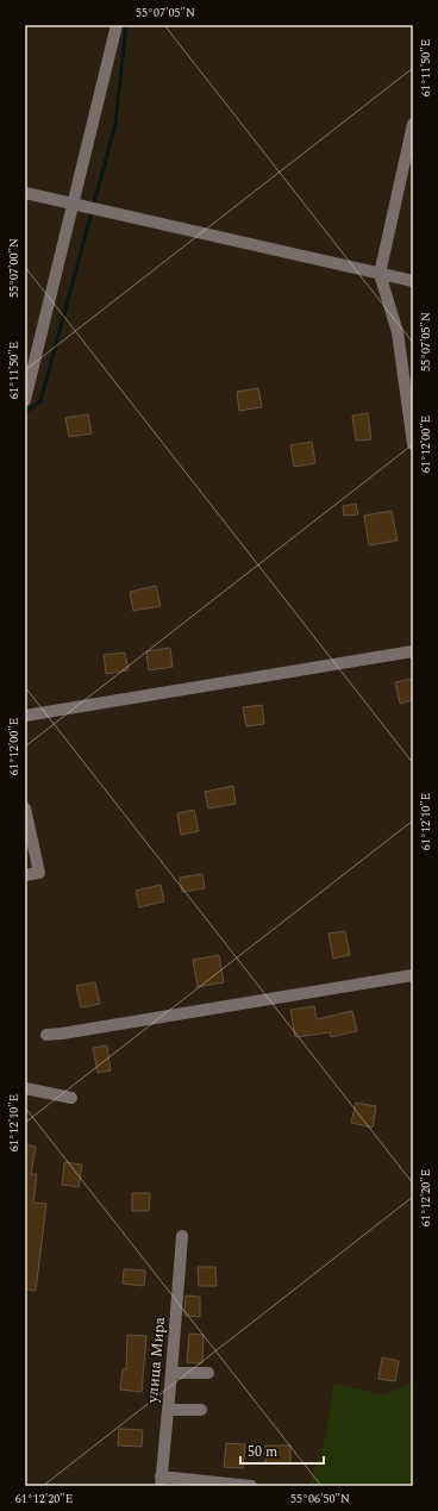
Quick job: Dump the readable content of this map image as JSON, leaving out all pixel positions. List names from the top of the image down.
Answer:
{
  "streets": {
    "street": ["улица Мира"]
  },
  "scale_bar": "50 m",
  "coordinates": [
    "55°07'05\"N",
    "61°11'50\"E",
    "55°07'00\"N",
    "61°12'00\"E",
    "61°12'10\"E",
    "61°12'20\"E",
    "55°06'50\"N"
  ]
}
